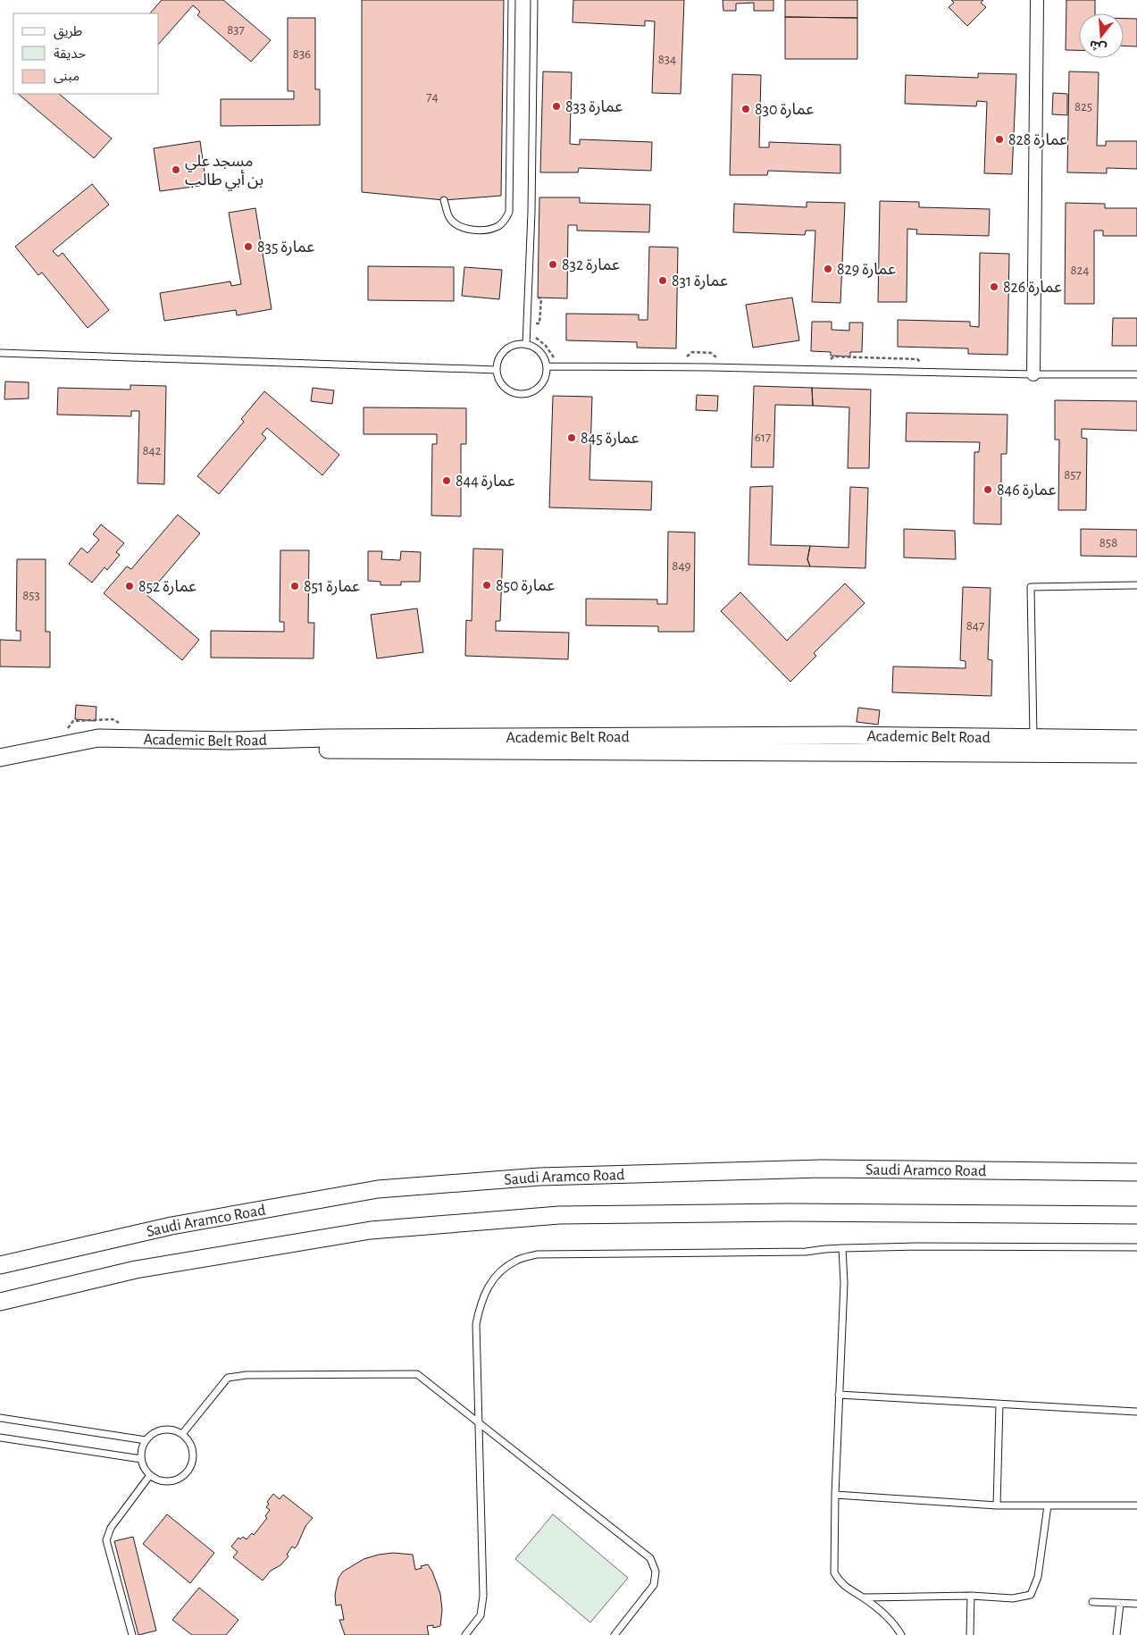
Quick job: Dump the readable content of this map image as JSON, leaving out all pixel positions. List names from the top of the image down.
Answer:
{
  "streets": {
    "main road": ["Academic Belt Road", "Saudi Aramco Road"]
  },
  "places": [
    "عمارة 833",
    "عمارة 830",
    "عمارة 828",
    "مسجد علي بن أبي طالب",
    "عمارة 835",
    "عمارة 832",
    "عمارة 829",
    "عمارة 831",
    "عمارة 826",
    "عمارة 845",
    "عمارة 844",
    "عمارة 846",
    "عمارة 850",
    "عمارة 852",
    "عمارة 851"
  ],
  "house_numbers": [
    "837",
    "836",
    "834",
    "74",
    "825",
    "824",
    "617",
    "842",
    "857",
    "858",
    "849",
    "853",
    "847"
  ],
  "legend": ["طريق", "حديقة", "مبنى"],
  "north": "bottom"
}
